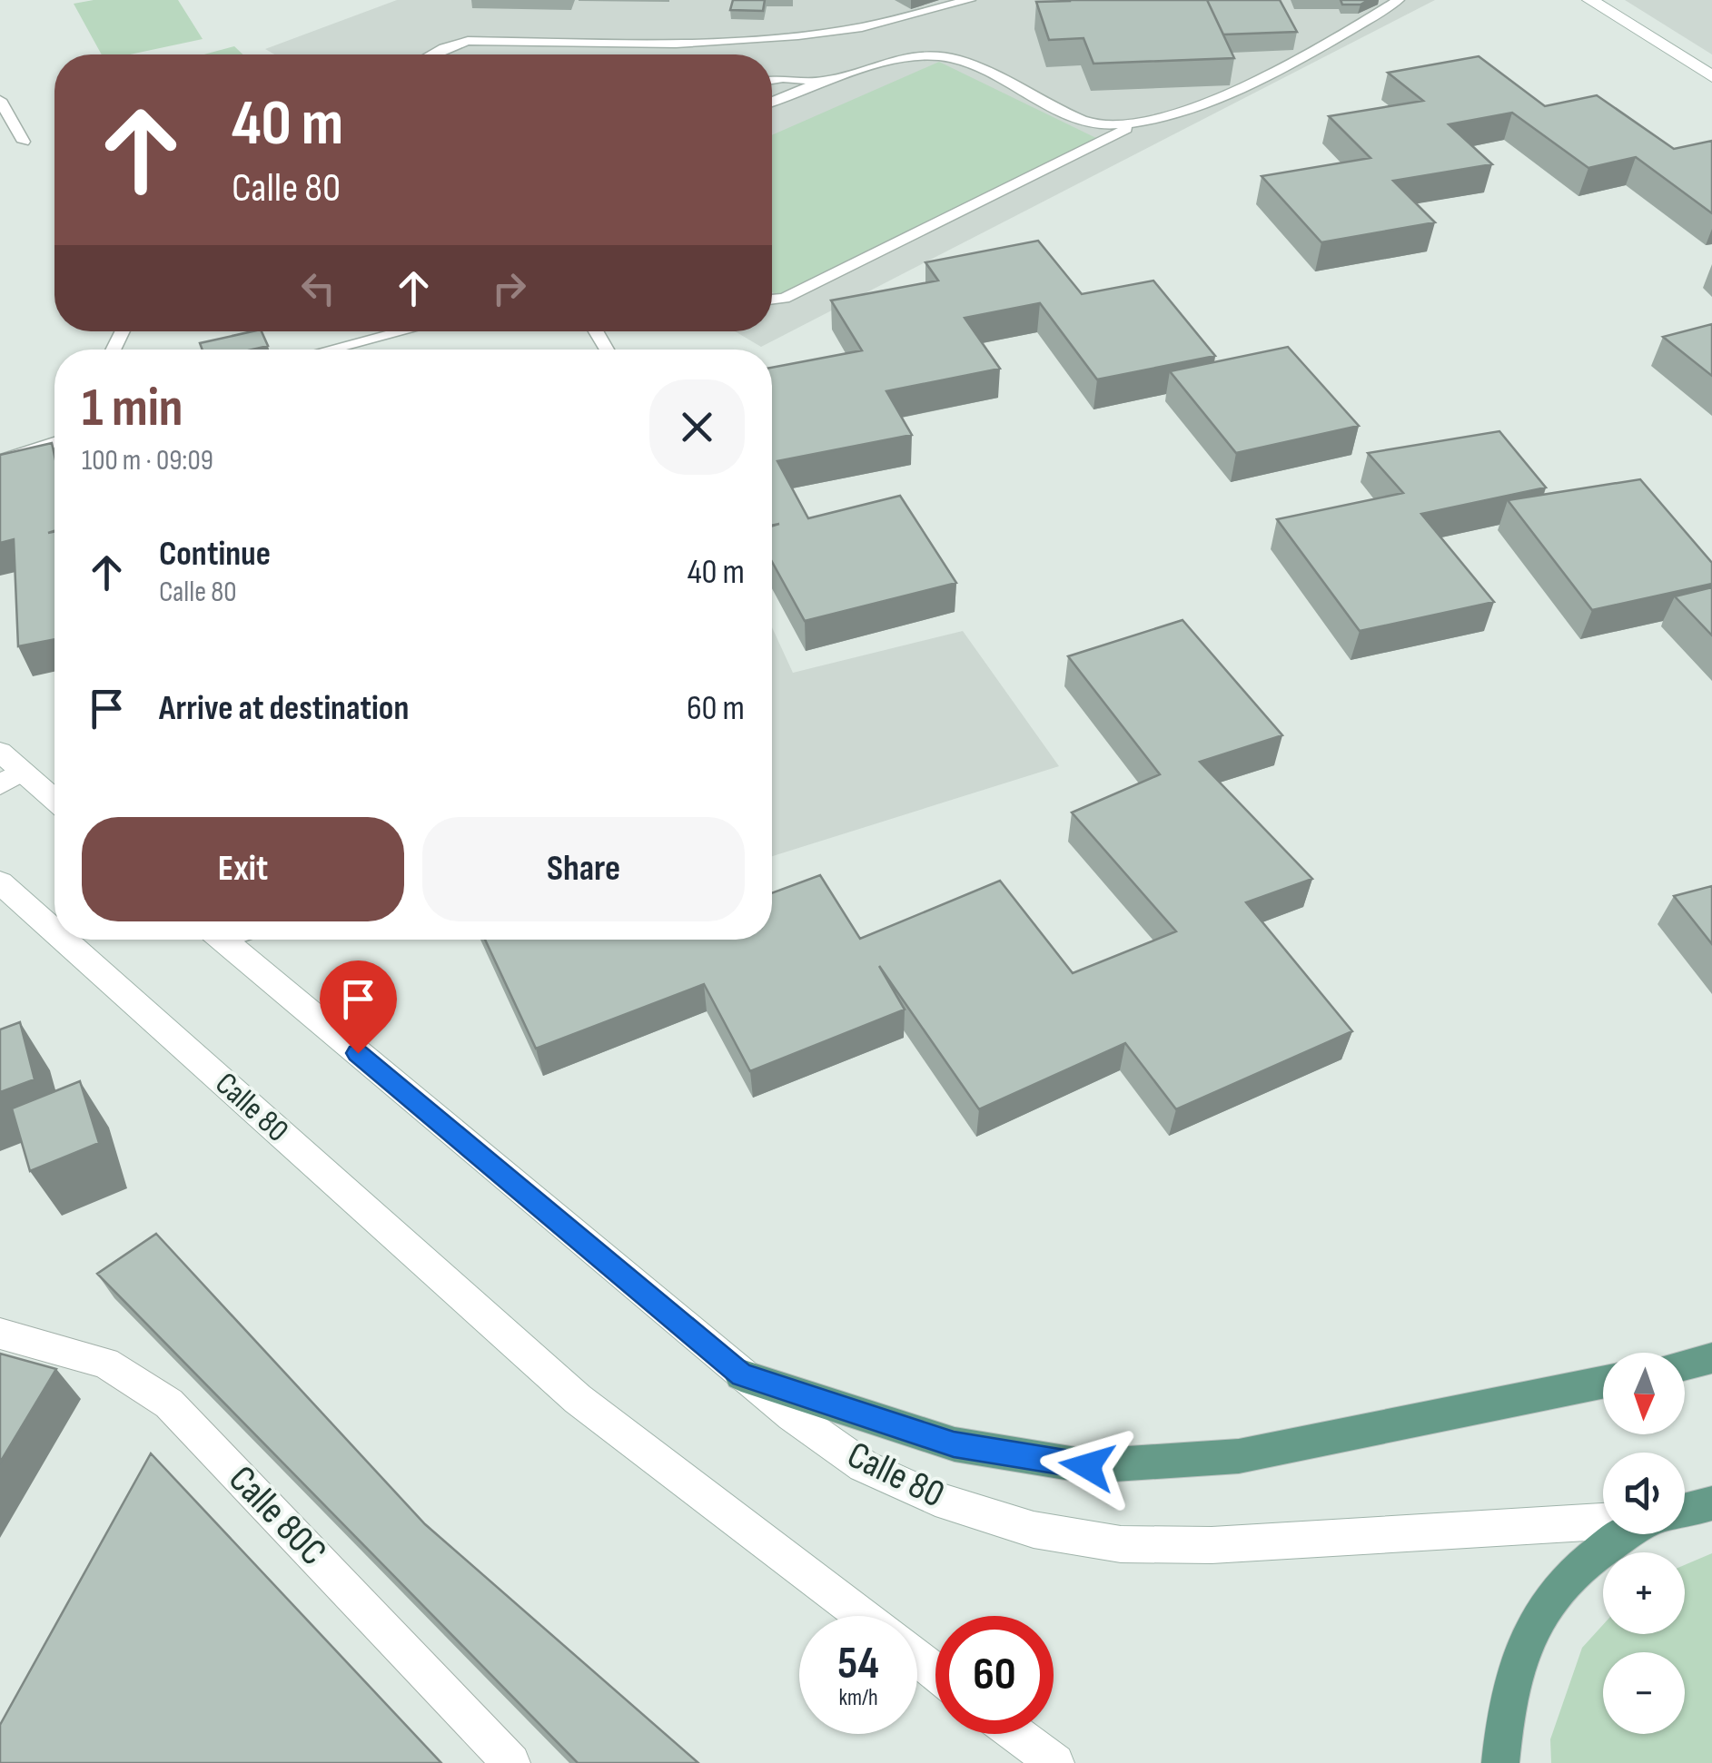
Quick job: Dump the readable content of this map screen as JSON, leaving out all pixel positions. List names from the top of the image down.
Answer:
{
  "streets": {
    "main road": ["Calle 80", "Calle 80C"]
  },
  "north": "bottom",
  "page": {
    "turn": ["40 m", "Calle 80"],
    "heading": ["1 min", "100 m · 09:09"],
    "list": [
      {
        "name": "Continue",
        "note": "Calle 80",
        "value": "40 m"
      },
      {
        "name": "Arrive at destination",
        "value": "60 m"
      }
    ],
    "buttons": ["Exit", "Share"],
    "map_buttons": ["+", "−"],
    "speed": "54 km/h",
    "limit": "60"
  }
}
